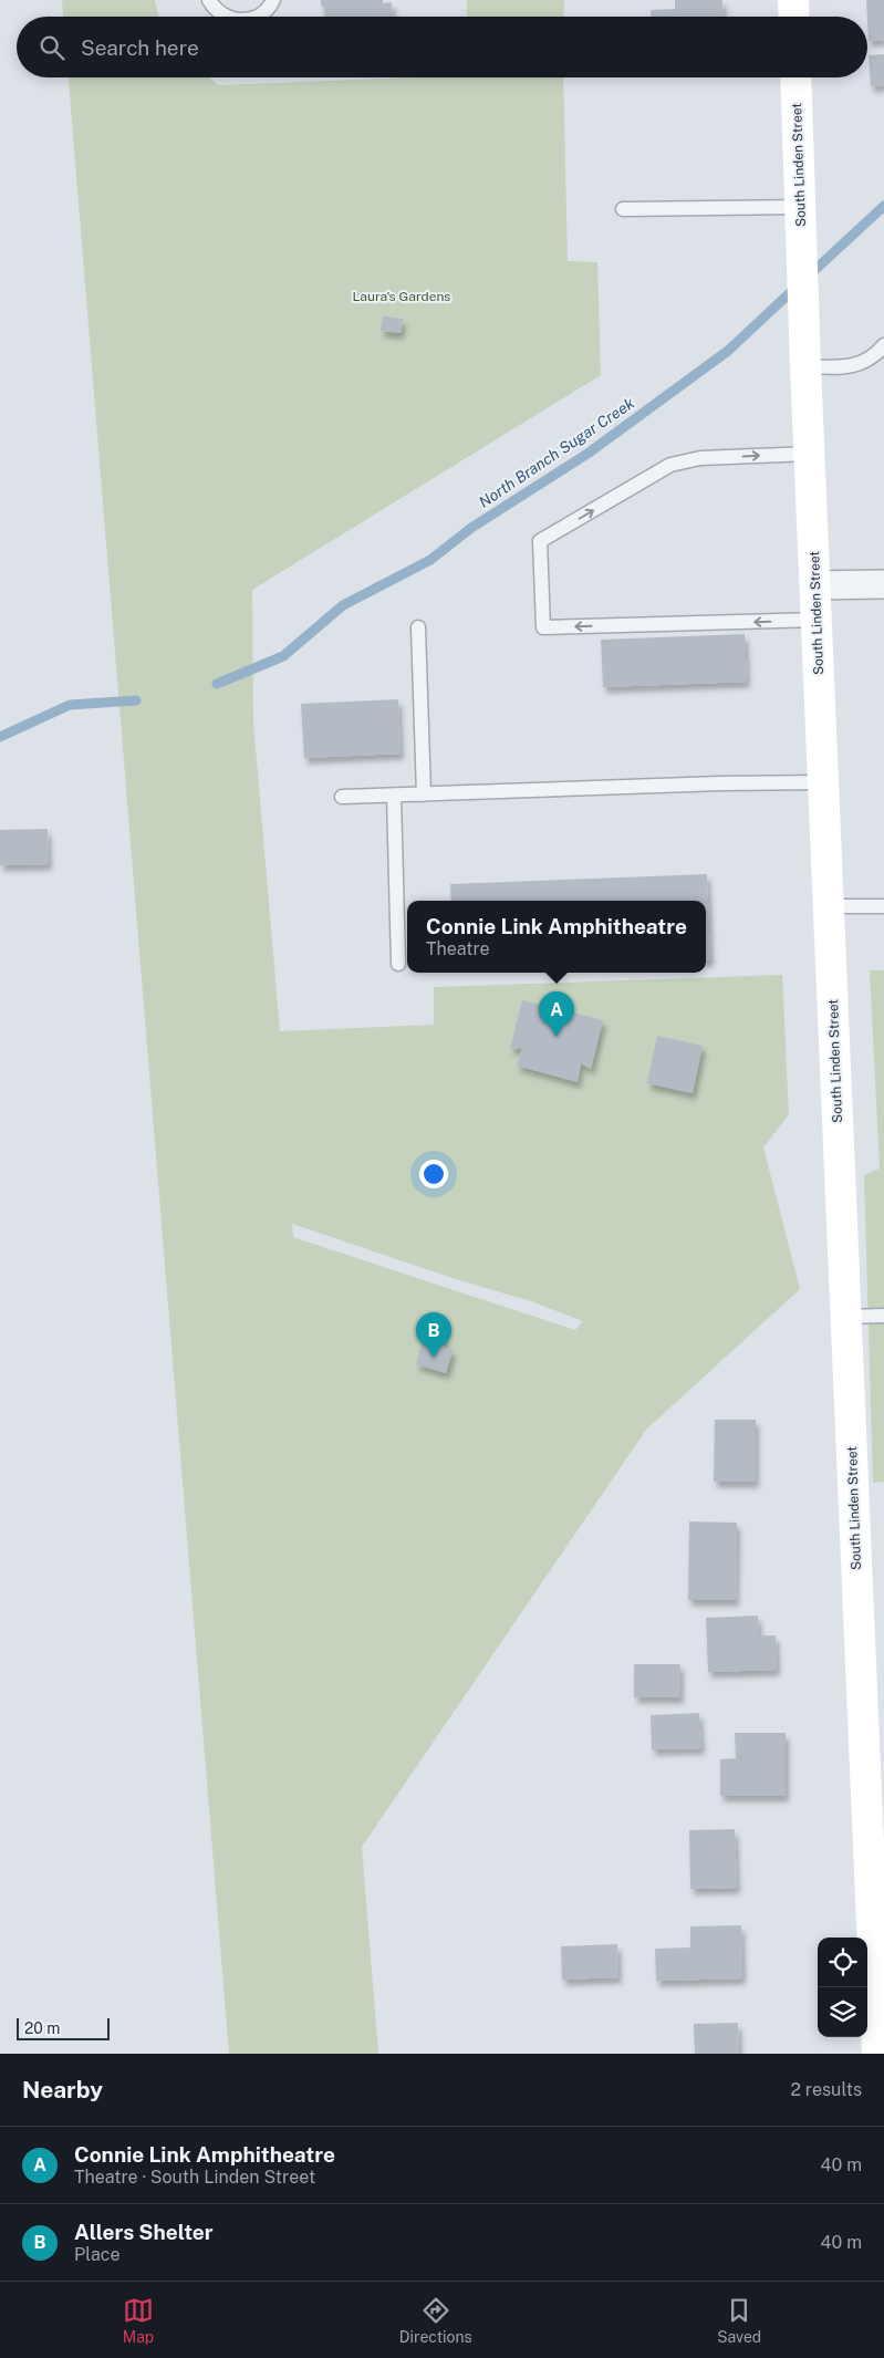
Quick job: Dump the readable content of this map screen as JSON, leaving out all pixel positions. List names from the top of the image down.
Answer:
{
  "streets": {
    "main road": ["South Linden Street"]
  },
  "water": ["North Branch Sugar Creek"],
  "parks": ["Laura's Gardens"],
  "scale_bar": "20 m",
  "page": {
    "search": "Search here",
    "popup": ["Connie Link Amphitheatre", "Theatre"],
    "pins": ["A", "B"],
    "scale": "20 m",
    "heading": ["Nearby", "2 results"],
    "list": [
      {
        "mark": "A",
        "name": "Connie Link Amphitheatre",
        "note": "Theatre · South Linden Street",
        "value": "40 m"
      },
      {
        "mark": "B",
        "name": "Allers Shelter",
        "note": "Place",
        "value": "40 m"
      }
    ],
    "nav": ["Map", "Directions", "Saved"]
  }
}
